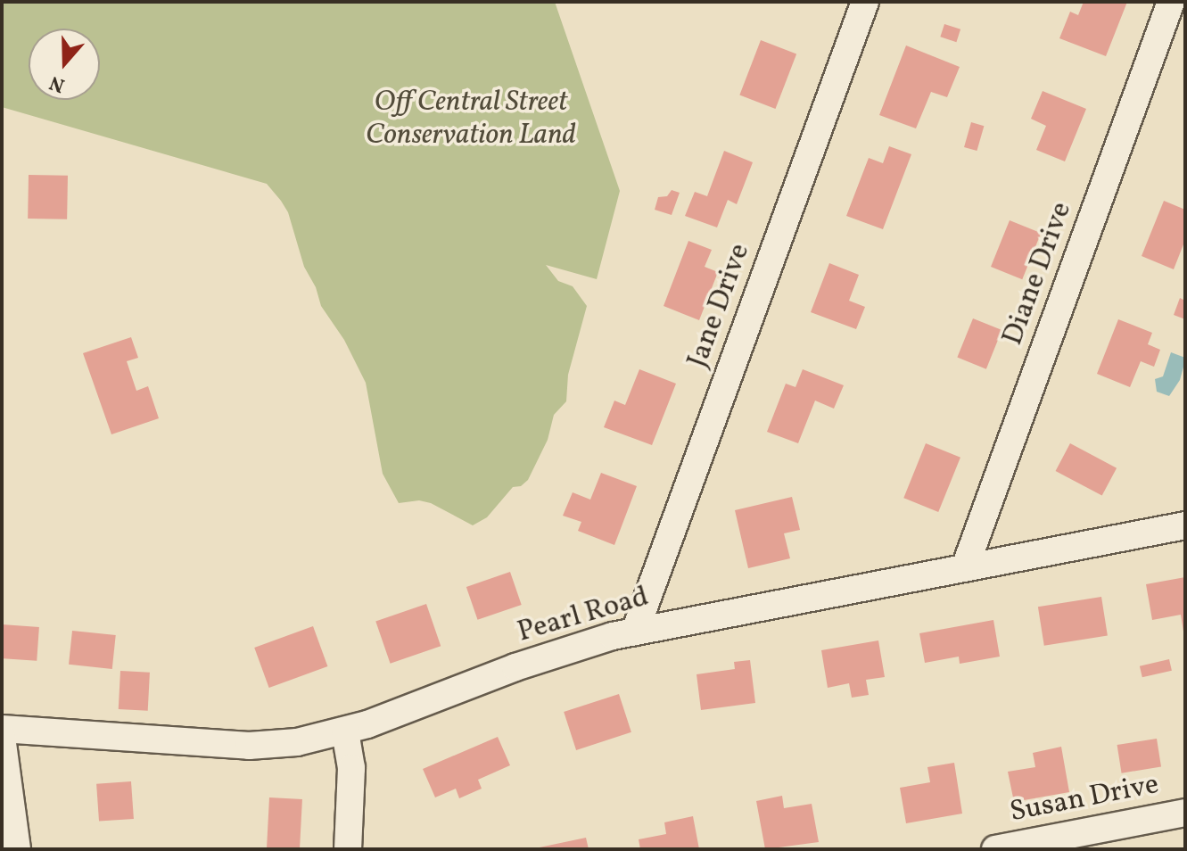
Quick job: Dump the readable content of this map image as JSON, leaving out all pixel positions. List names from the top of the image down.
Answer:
{
  "streets": {
    "street": [
      "Diane Drive",
      "Jane Drive",
      "Pearl Road",
      "Susan Drive"
    ]
  },
  "crossings": [
    ["Diane Drive", "Pearl Road"],
    ["Jane Drive", "Pearl Road"]
  ],
  "parks": ["Off Central Street Conservation Land"],
  "north": "bottom"
}
